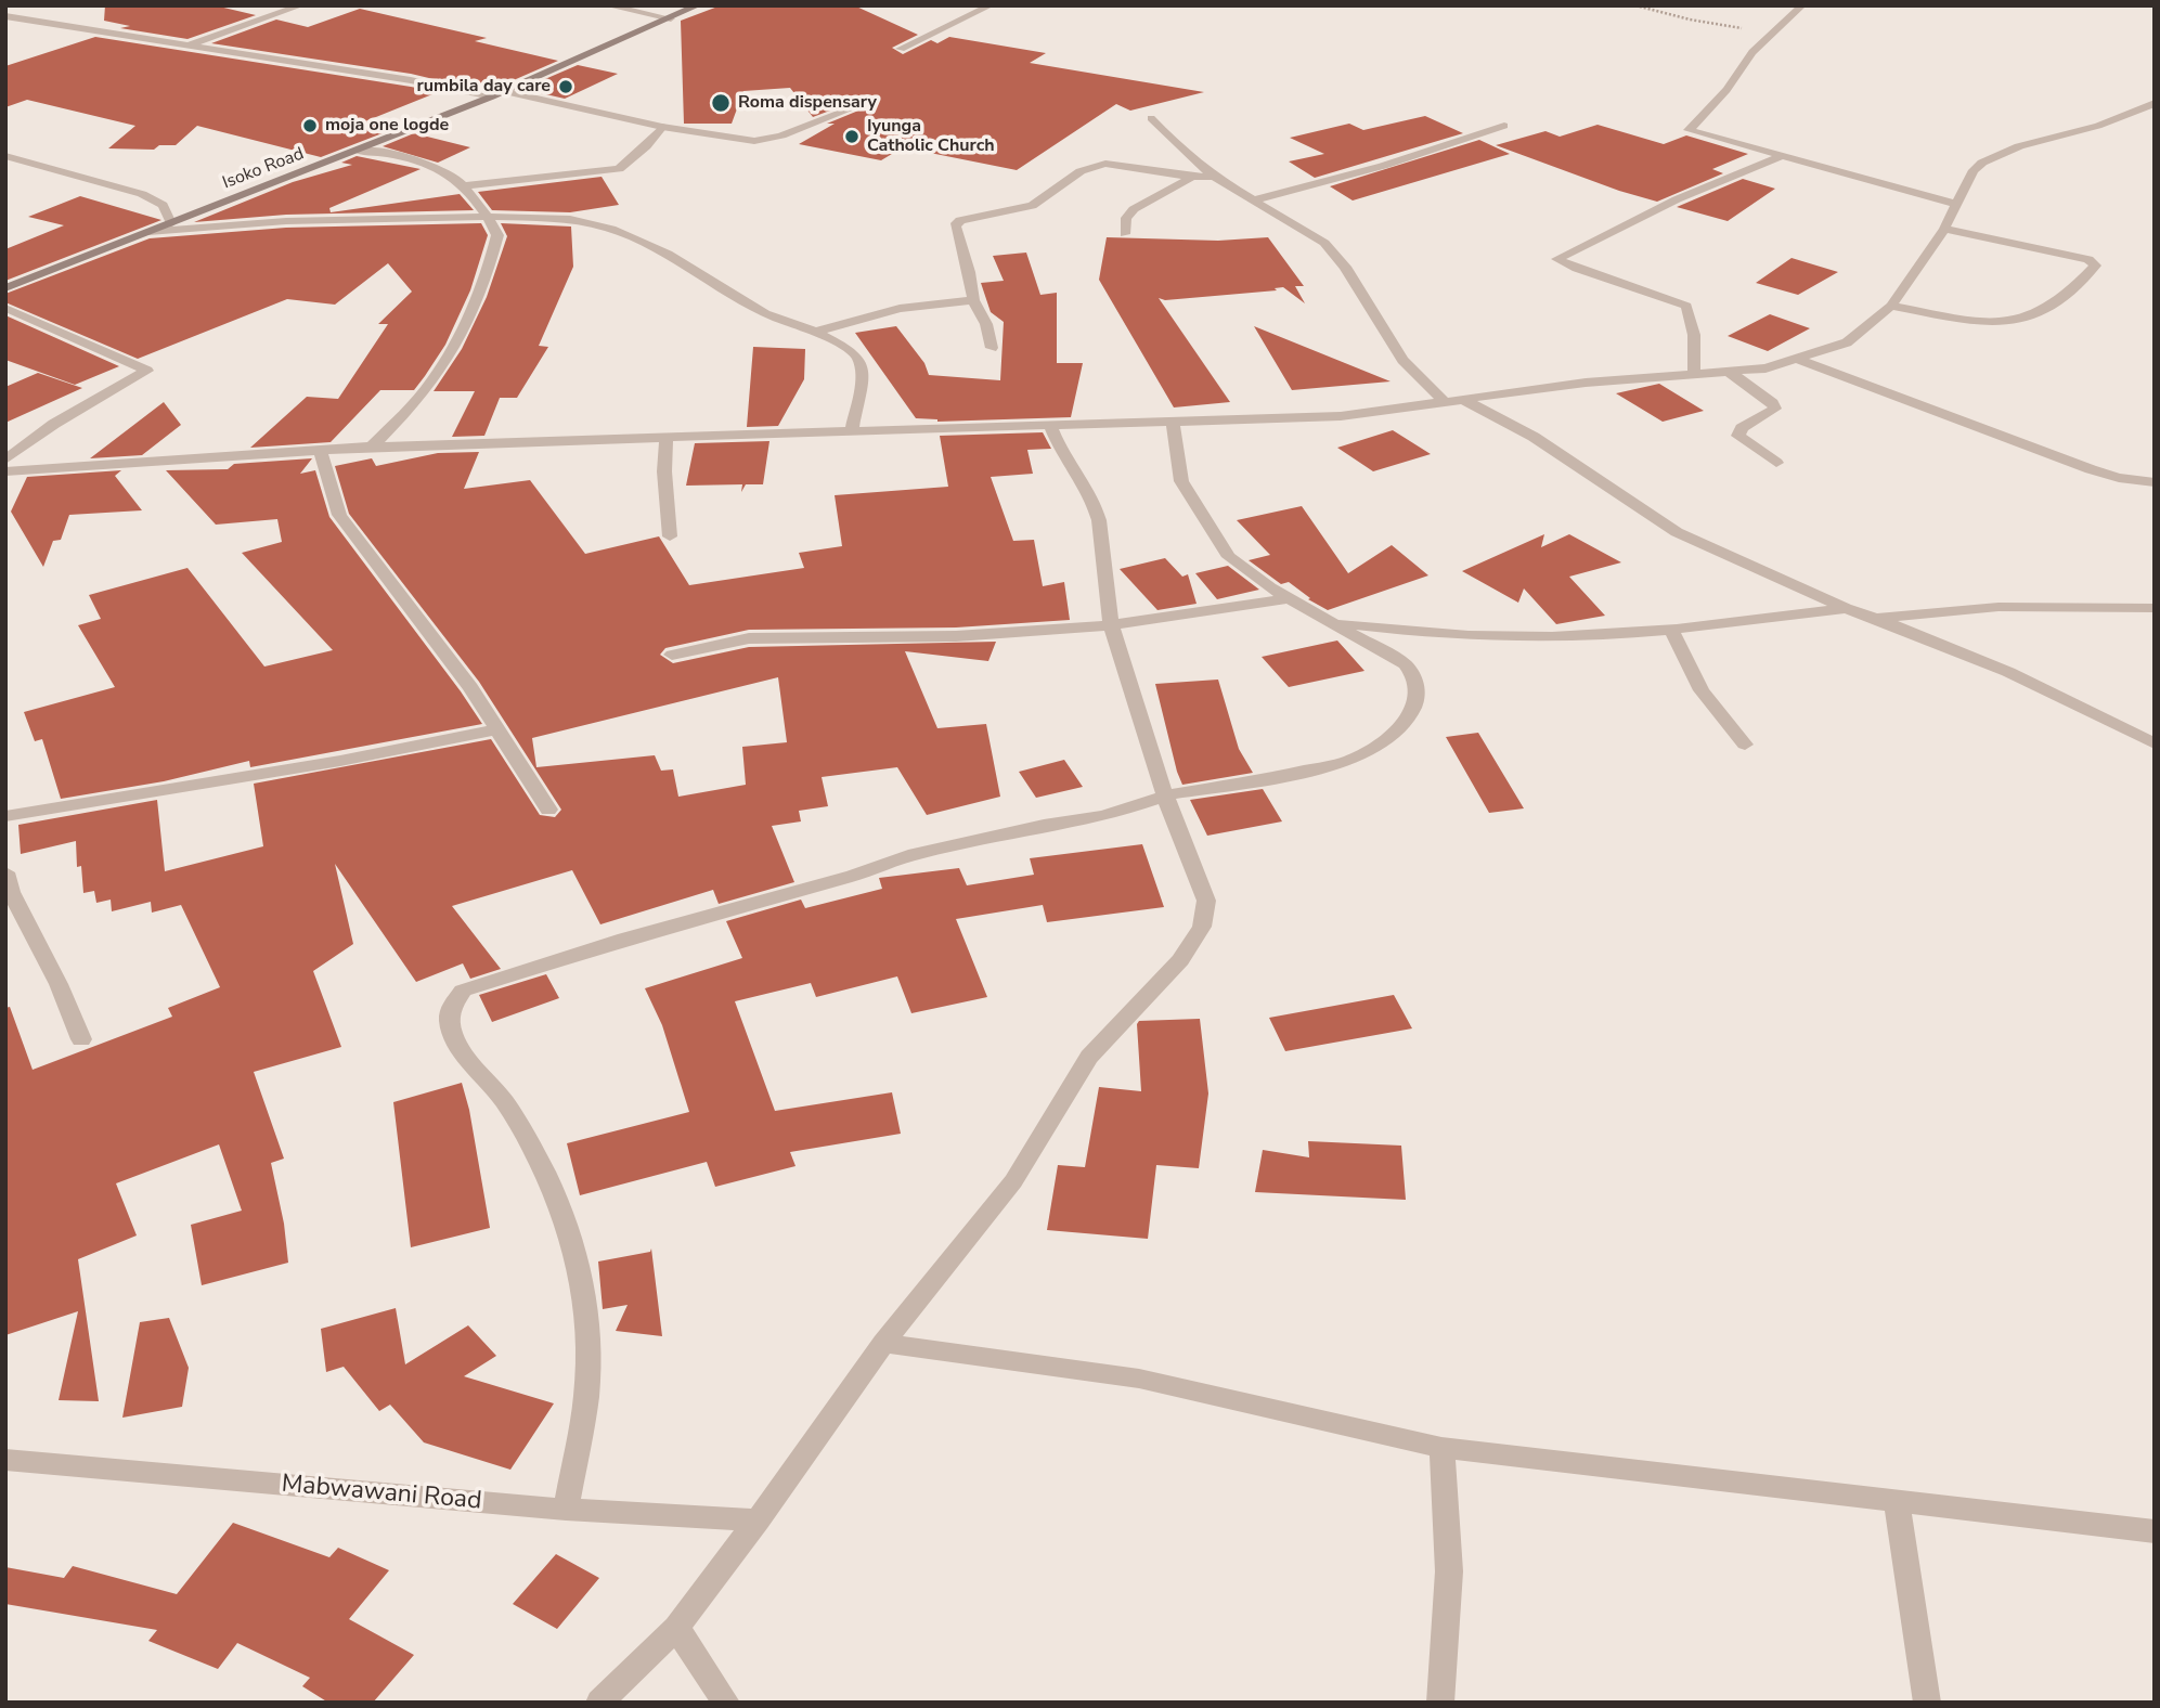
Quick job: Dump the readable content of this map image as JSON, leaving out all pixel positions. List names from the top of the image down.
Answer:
{
  "streets": {
    "street": ["Isoko Road", "Mabwawani Road"]
  },
  "places": [
    "rumbila day care",
    "Roma dispensary",
    "moja one logde",
    "Iyunga Catholic Church"
  ]
}
